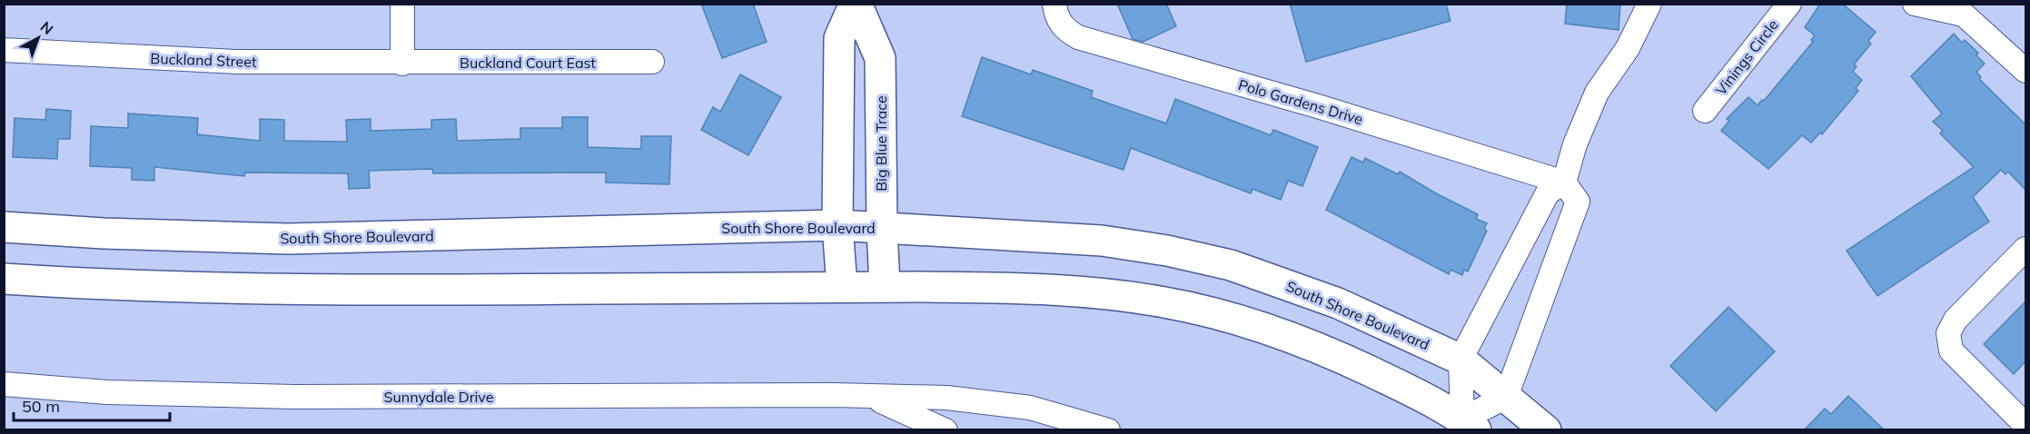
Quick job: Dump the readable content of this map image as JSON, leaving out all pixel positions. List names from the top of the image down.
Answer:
{
  "streets": {
    "street": [
      "Vinings Circle",
      "Buckland Street",
      "Buckland Court East",
      "Polo Gardens Drive",
      "Big Blue Trace",
      "South Shore Boulevard",
      "Sunnydale Drive"
    ]
  },
  "crossings": [
    ["Buckland Street", "Buckland Court East"],
    ["Big Blue Trace", "South Shore Boulevard"]
  ],
  "scale_bar": "50 m",
  "north": "top right"
}
